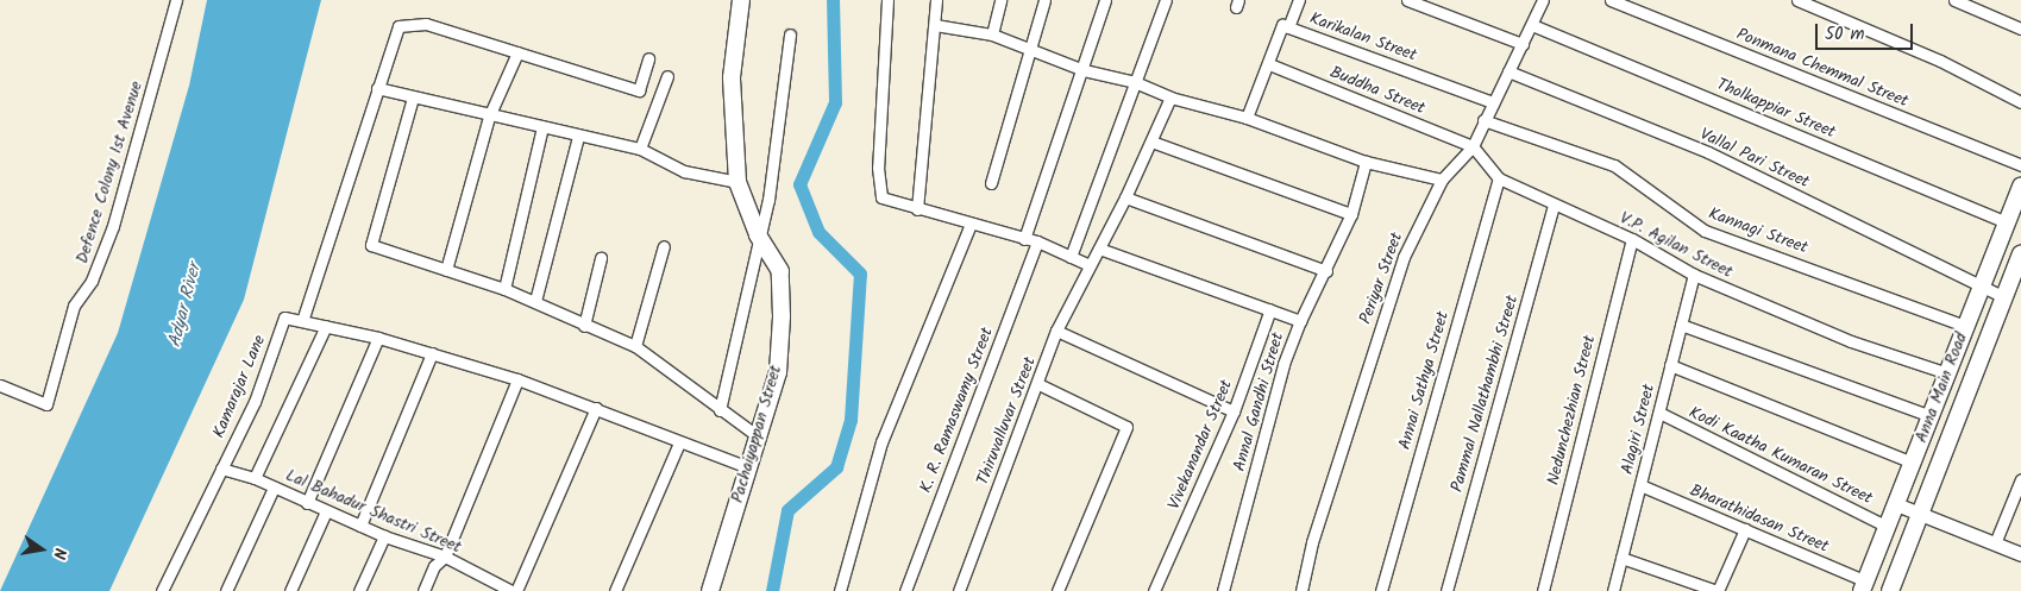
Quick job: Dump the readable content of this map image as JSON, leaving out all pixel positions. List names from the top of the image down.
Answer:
{
  "streets": {
    "main road": ["Anna Main Road", "Pachaiyappan Street"],
    "street": [
      "Karikalan Street",
      "Ponmana Chemmal Street",
      "Buddha Street",
      "Tholkappiar Street",
      "Vallal Pari Street",
      "Defence Colony 1st Avenue",
      "Kannagi Street",
      "V.P. Agilan Street",
      "Periyar Street",
      "Annai Sathya Street",
      "Kamarajar Lane",
      "Pammal Nallathambhi Street",
      "Annal Gandhi Street",
      "K. R. Ramaswamy Street",
      "Nedunchezhian Street",
      "Thiruvalluvar Street",
      "Alagiri Street",
      "Vivekanandar Street",
      "Kodi Kaatha Kumaran Street",
      "Lal Bahadur Shastri Street",
      "Bharathidasan Street"
    ]
  },
  "crossings": [
    ["Karikalan Street", "Buddha Street"],
    ["Karikalan Street", "Periyar Street"],
    ["Buddha Street", "V.P. Agilan Street"],
    ["Buddha Street", "Periyar Street"],
    ["Tholkappiar Street", "Periyar Street"],
    ["Tholkappiar Street", "Anna Main Road"],
    ["Vallal Pari Street", "Periyar Street"],
    ["Vallal Pari Street", "Anna Main Road"],
    ["Kannagi Street", "Periyar Street"],
    ["Kannagi Street", "Anna Main Road"],
    ["V.P. Agilan Street", "Periyar Street"],
    ["V.P. Agilan Street", "Annai Sathya Street"],
    ["V.P. Agilan Street", "Anna Main Road"],
    ["V.P. Agilan Street", "Pammal Nallathambhi Street"],
    ["V.P. Agilan Street", "Nedunchezhian Street"],
    ["V.P. Agilan Street", "Alagiri Street"],
    ["Kamarajar Lane", "Lal Bahadur Shastri Street"],
    ["Anna Main Road", "Kodi Kaatha Kumaran Street"],
    ["Anna Main Road", "Bharathidasan Street"],
    ["Alagiri Street", "Kodi Kaatha Kumaran Street"],
    ["Alagiri Street", "Bharathidasan Street"]
  ],
  "water": ["Adyar River"],
  "scale_bar": "50 m",
  "north": "right"
}
